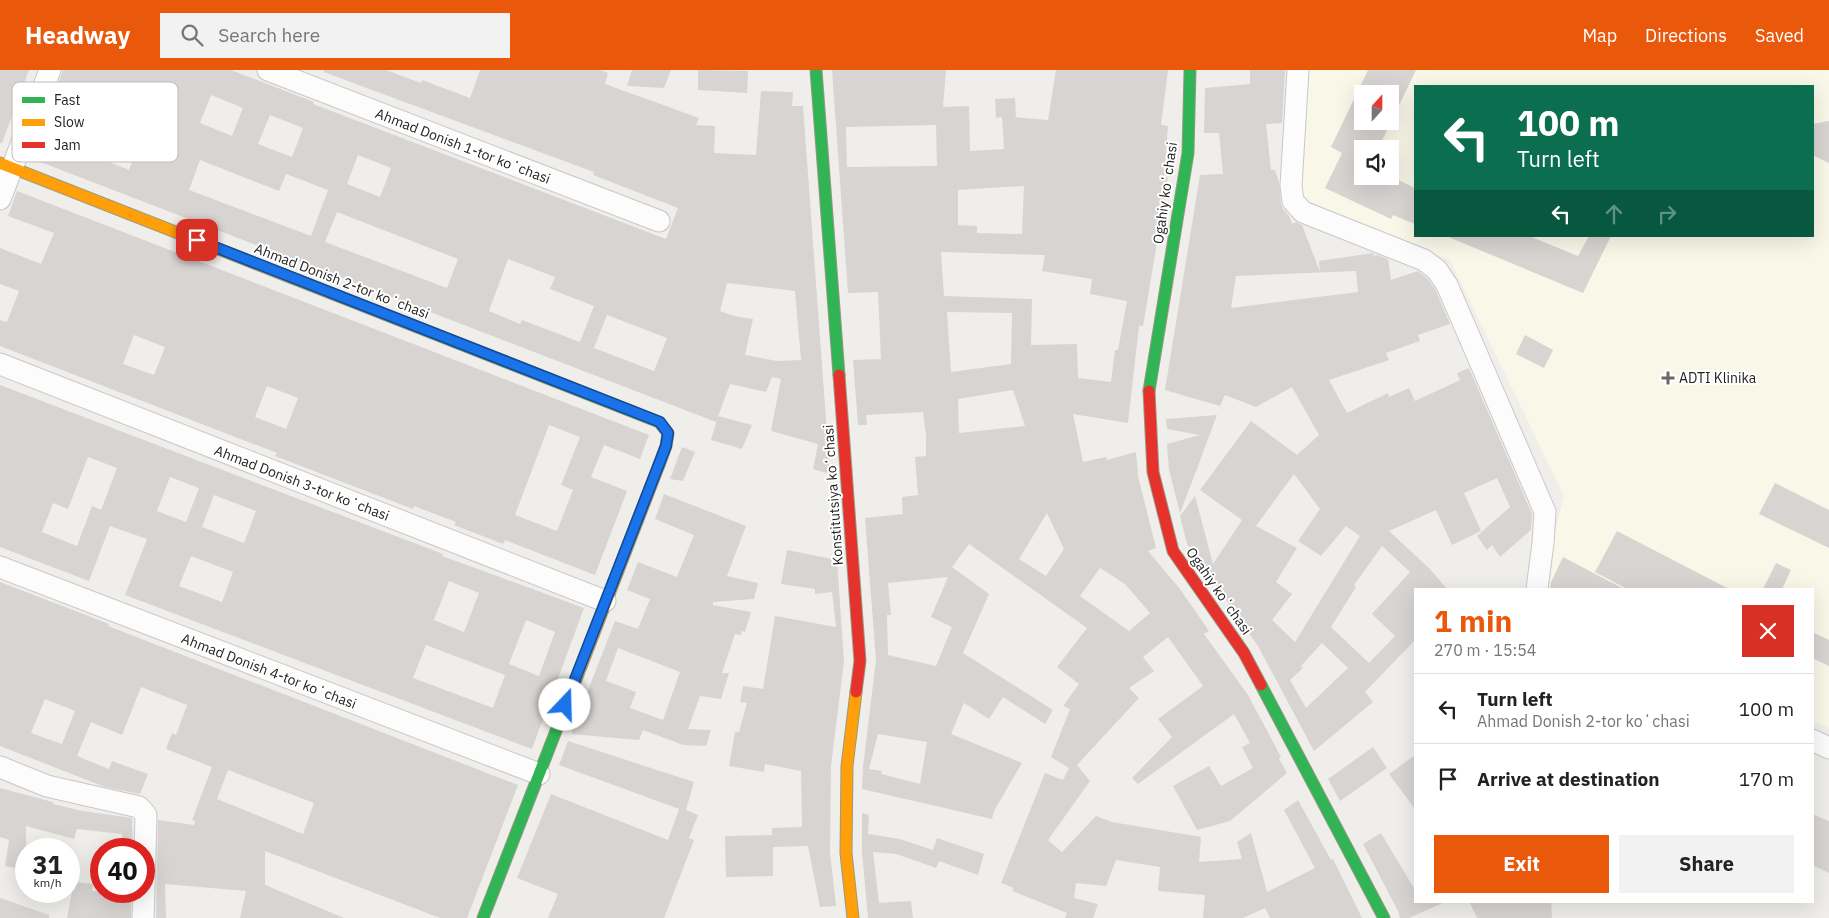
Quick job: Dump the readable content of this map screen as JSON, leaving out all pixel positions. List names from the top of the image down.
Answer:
{
  "streets": {
    "street": [
      "Ahmad Donish 1-tor koʻchasi",
      "Ogahiy koʻchasi",
      "Ahmad Donish 2-tor koʻchasi",
      "Ahmad Donish 3-tor koʻchasi",
      "Konstitutsiya koʻchasi",
      "Ahmad Donish 4-tor koʻchasi"
    ]
  },
  "crossings": [
    ["Ahmad Donish 2-tor koʻchasi", "Ahmad Donish 3-tor koʻchasi"]
  ],
  "places": {
    "health": ["ADTI Klinika"]
  },
  "legend": ["Fast", "Slow", "Jam"],
  "north": "top",
  "page": {
    "header": "Headway",
    "search": "Search here",
    "nav": ["Map", "Directions", "Saved"],
    "turn": ["100 m", "Turn left"],
    "heading": ["1 min", "270 m · 15:54"],
    "list": [
      {
        "name": "Turn left",
        "note": "Ahmad Donish 2-tor koʻchasi",
        "value": "100 m"
      },
      {
        "name": "Arrive at destination",
        "value": "170 m"
      }
    ],
    "buttons": ["Exit", "Share"],
    "speed": "31 km/h",
    "limit": "40"
  }
}
